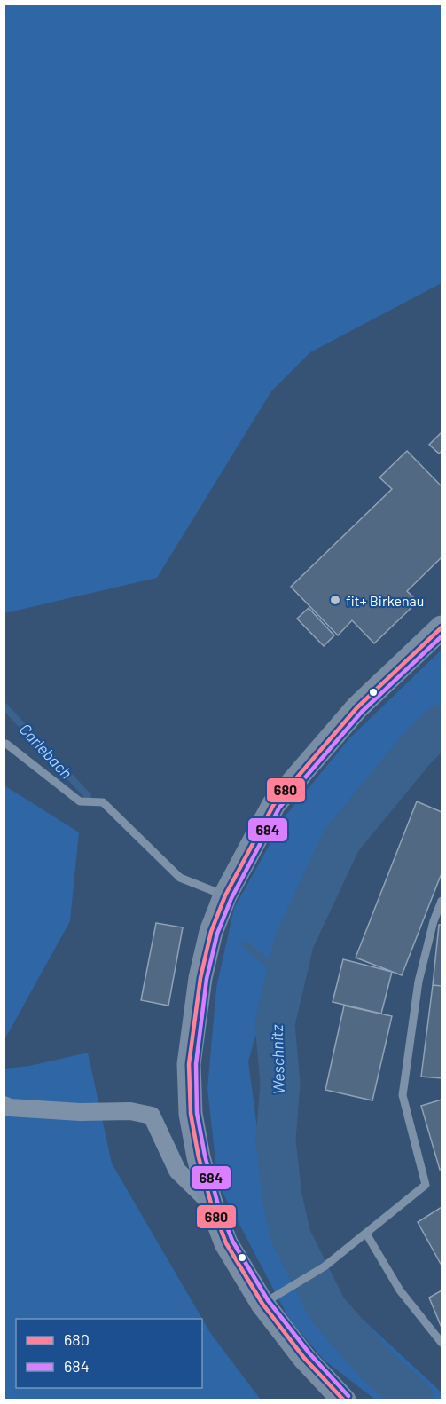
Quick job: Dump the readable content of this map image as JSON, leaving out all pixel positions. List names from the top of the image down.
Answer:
{
  "water": ["Carlebach", "Weschnitz"],
  "places": ["fit+ Birkenau"],
  "lines": ["transit line 680", "transit line 684"],
  "legend": ["680", "684"]
}
